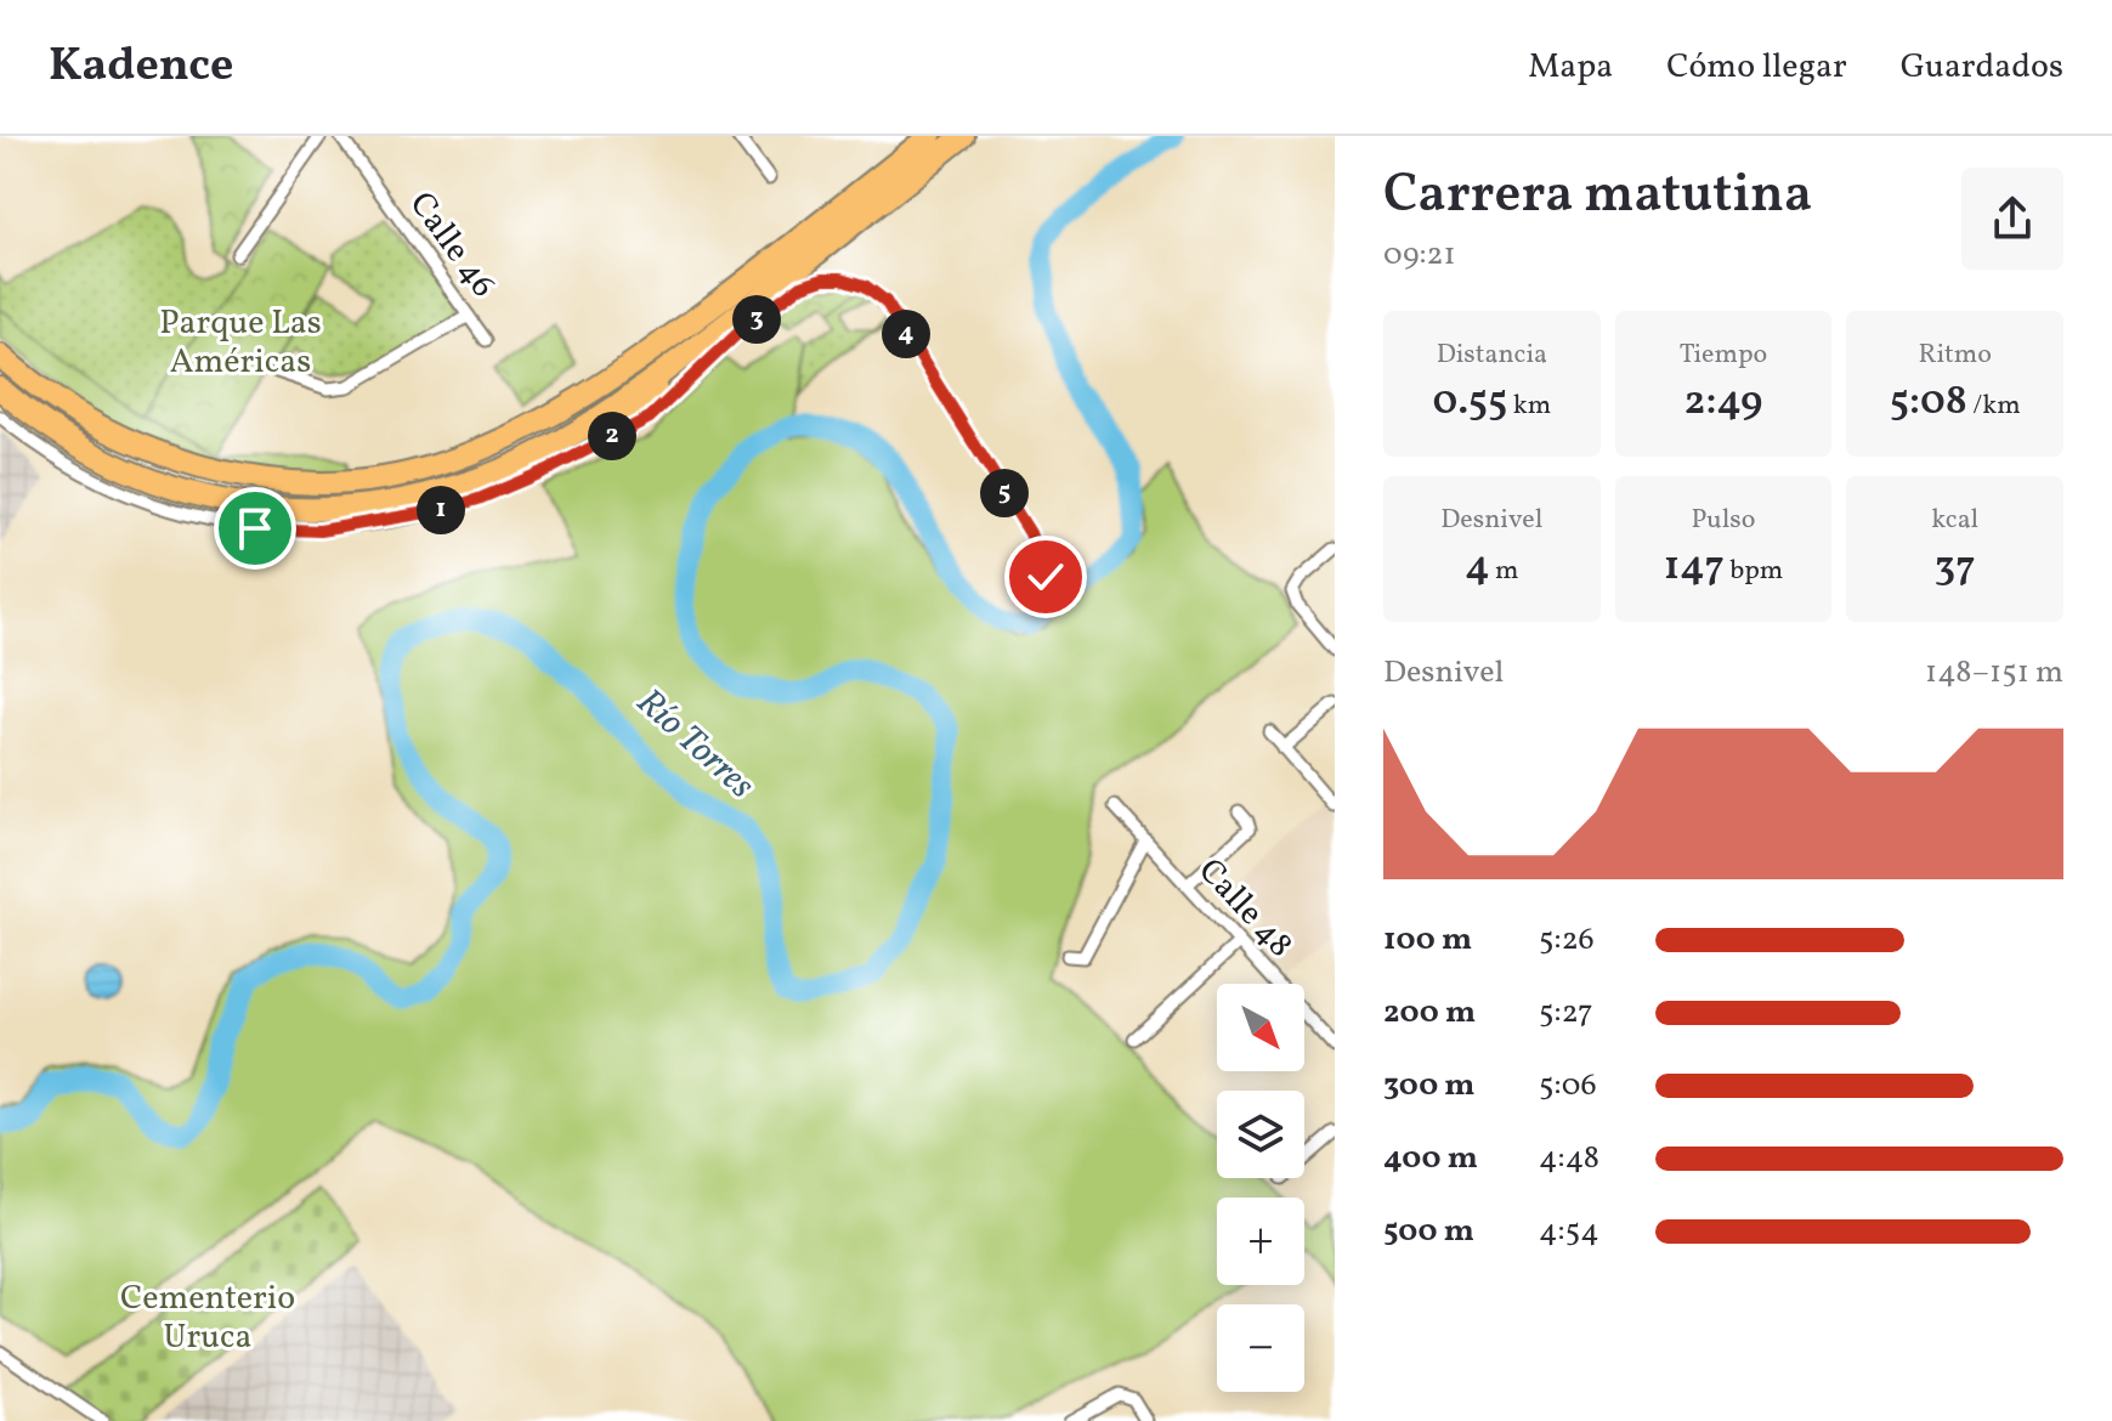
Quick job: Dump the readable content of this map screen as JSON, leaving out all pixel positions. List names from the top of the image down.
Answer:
{
  "streets": {
    "street": ["Calle 46", "Calle 48"]
  },
  "water": ["Río Torres"],
  "parks": ["Parque Las Américas", "Cementerio Uruca"],
  "north": "bottom right",
  "page": {
    "header": "Kadence",
    "nav": ["Mapa", "Cómo llegar", "Guardados"],
    "heading": ["Carrera matutina", "09:21"],
    "pins": [
      "3",
      "4",
      "2",
      "5",
      "1"
    ],
    "stats": [
      ["Distancia", "0.55 km"],
      ["Tiempo", "2:49"],
      ["Ritmo", "5:08 /km"],
      ["Desnivel", "4 m"],
      ["Pulso", "147 bpm"],
      ["kcal", "37"]
    ],
    "chart": ["Desnivel", "148–151 m"],
    "list": [
      {
        "name": "100 m",
        "note": "5:26"
      },
      {
        "name": "200 m",
        "note": "5:27"
      },
      {
        "name": "300 m",
        "note": "5:06"
      },
      {
        "name": "400 m",
        "note": "4:48"
      },
      {
        "name": "500 m",
        "note": "4:54"
      }
    ],
    "map_buttons": ["+", "−"]
  }
}
